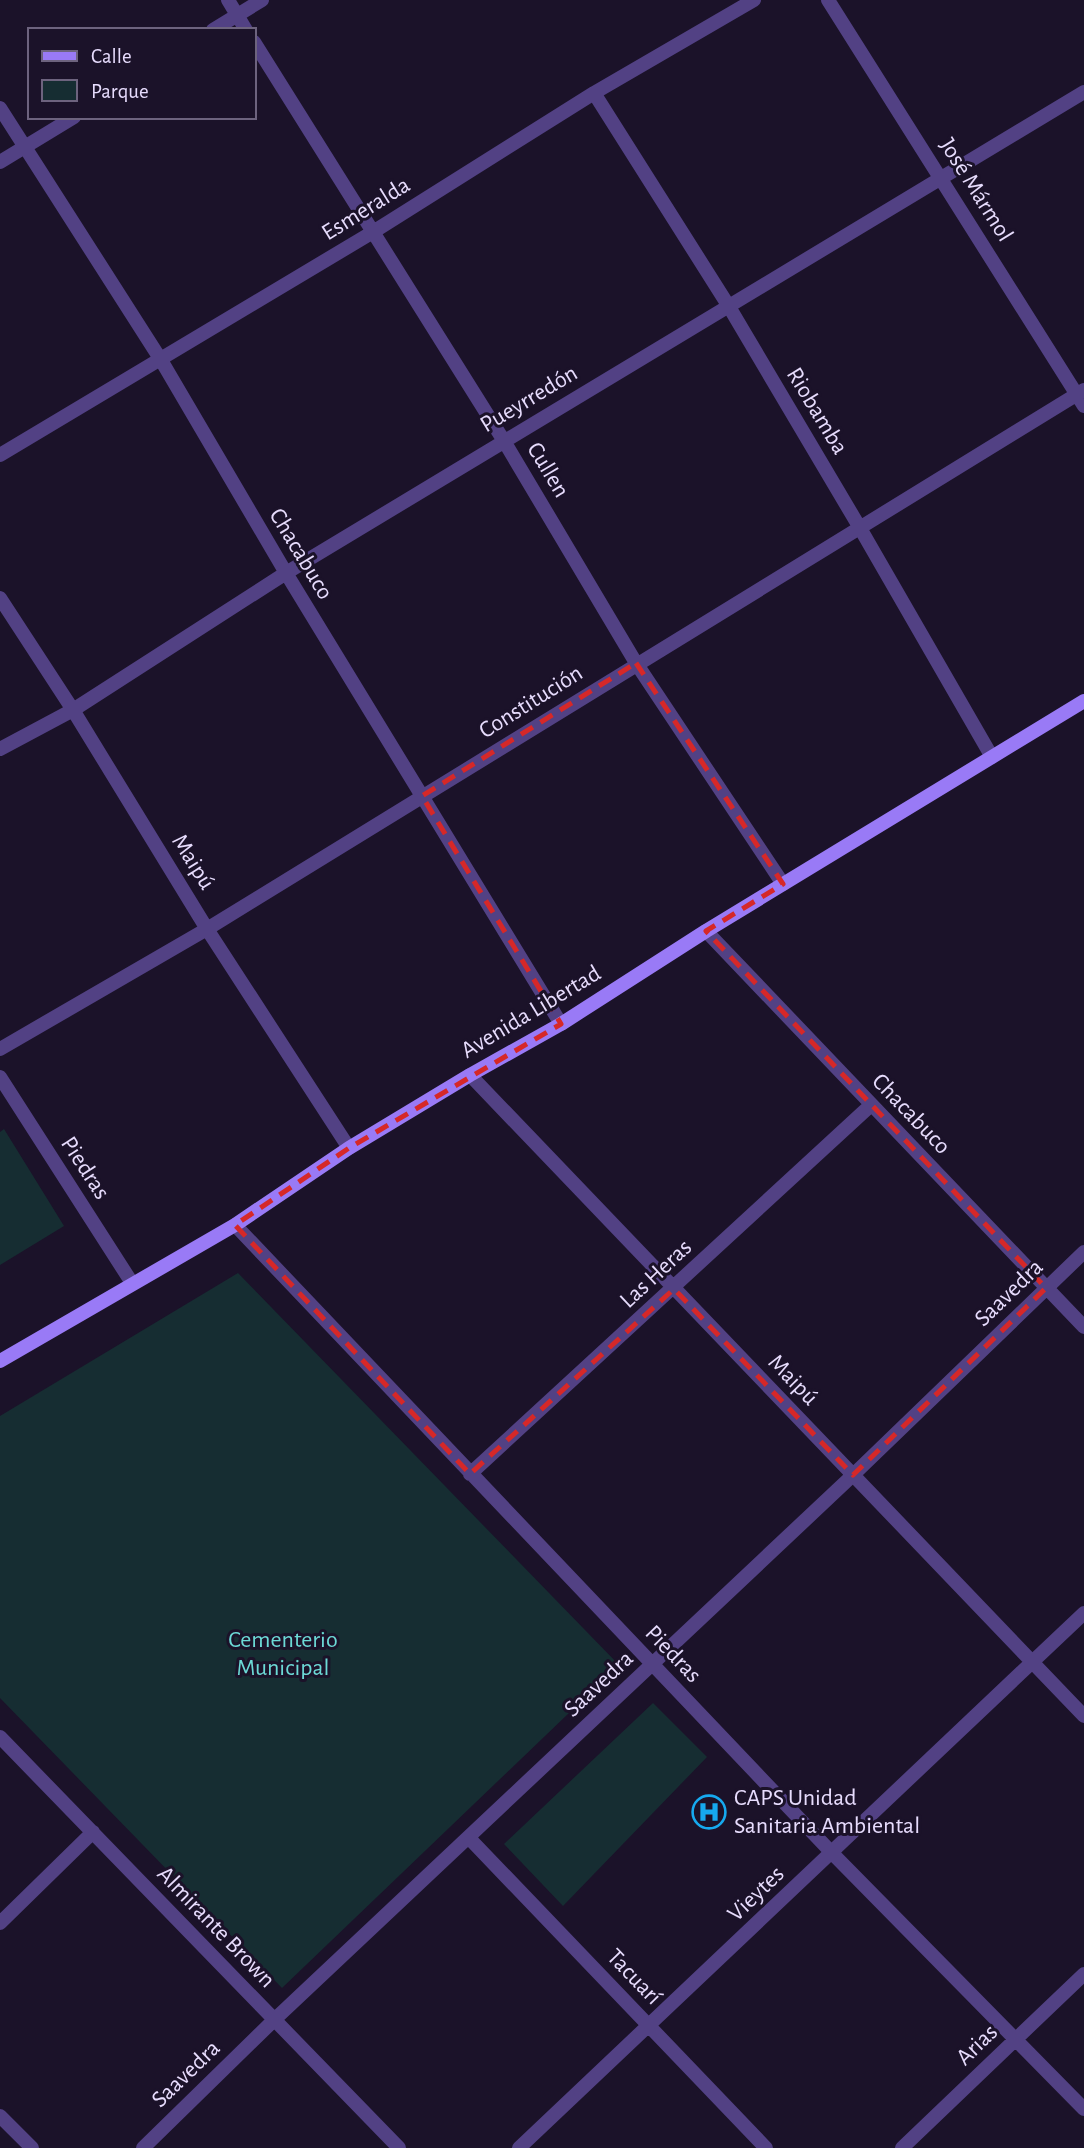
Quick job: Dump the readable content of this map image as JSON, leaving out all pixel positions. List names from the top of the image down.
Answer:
{
  "streets": {
    "main road": ["Avenida Libertad"],
    "street": [
      "José Mármol",
      "Esmeralda",
      "Pueyrredón",
      "Riobamba",
      "Cullen",
      "Chacabuco",
      "Constitución",
      "Maipú",
      "Piedras",
      "Las Heras",
      "Saavedra",
      "Vieytes",
      "Almirante Brown",
      "Tacuarí",
      "Arias"
    ]
  },
  "crossings": [
    ["José Mármol", "Pueyrredón"],
    ["José Mármol", "Constitución"],
    ["Esmeralda", "Riobamba"],
    ["Esmeralda", "Cullen"],
    ["Esmeralda", "Chacabuco"],
    ["Pueyrredón", "Riobamba"],
    ["Pueyrredón", "Cullen"],
    ["Pueyrredón", "Chacabuco"],
    ["Pueyrredón", "Maipú"],
    ["Riobamba", "Constitución"],
    ["Riobamba", "Avenida Libertad"],
    ["Cullen", "Constitución"],
    ["Cullen", "Avenida Libertad"],
    ["Chacabuco", "Constitución"],
    ["Chacabuco", "Avenida Libertad"],
    ["Chacabuco", "Las Heras"],
    ["Chacabuco", "Saavedra"],
    ["Constitución", "Maipú"],
    ["Maipú", "Avenida Libertad"],
    ["Maipú", "Las Heras"],
    ["Maipú", "Saavedra"],
    ["Maipú", "Vieytes"],
    ["Avenida Libertad", "Piedras"],
    ["Piedras", "Las Heras"],
    ["Piedras", "Saavedra"],
    ["Piedras", "Vieytes"],
    ["Piedras", "Arias"],
    ["Saavedra", "Almirante Brown"],
    ["Saavedra", "Tacuarí"],
    ["Vieytes", "Tacuarí"]
  ],
  "parks": ["Cementerio Municipal"],
  "places": {
    "hospital": ["CAPS Unidad Sanitaria Ambiental"]
  },
  "legend": ["Calle", "Parque"]
}
